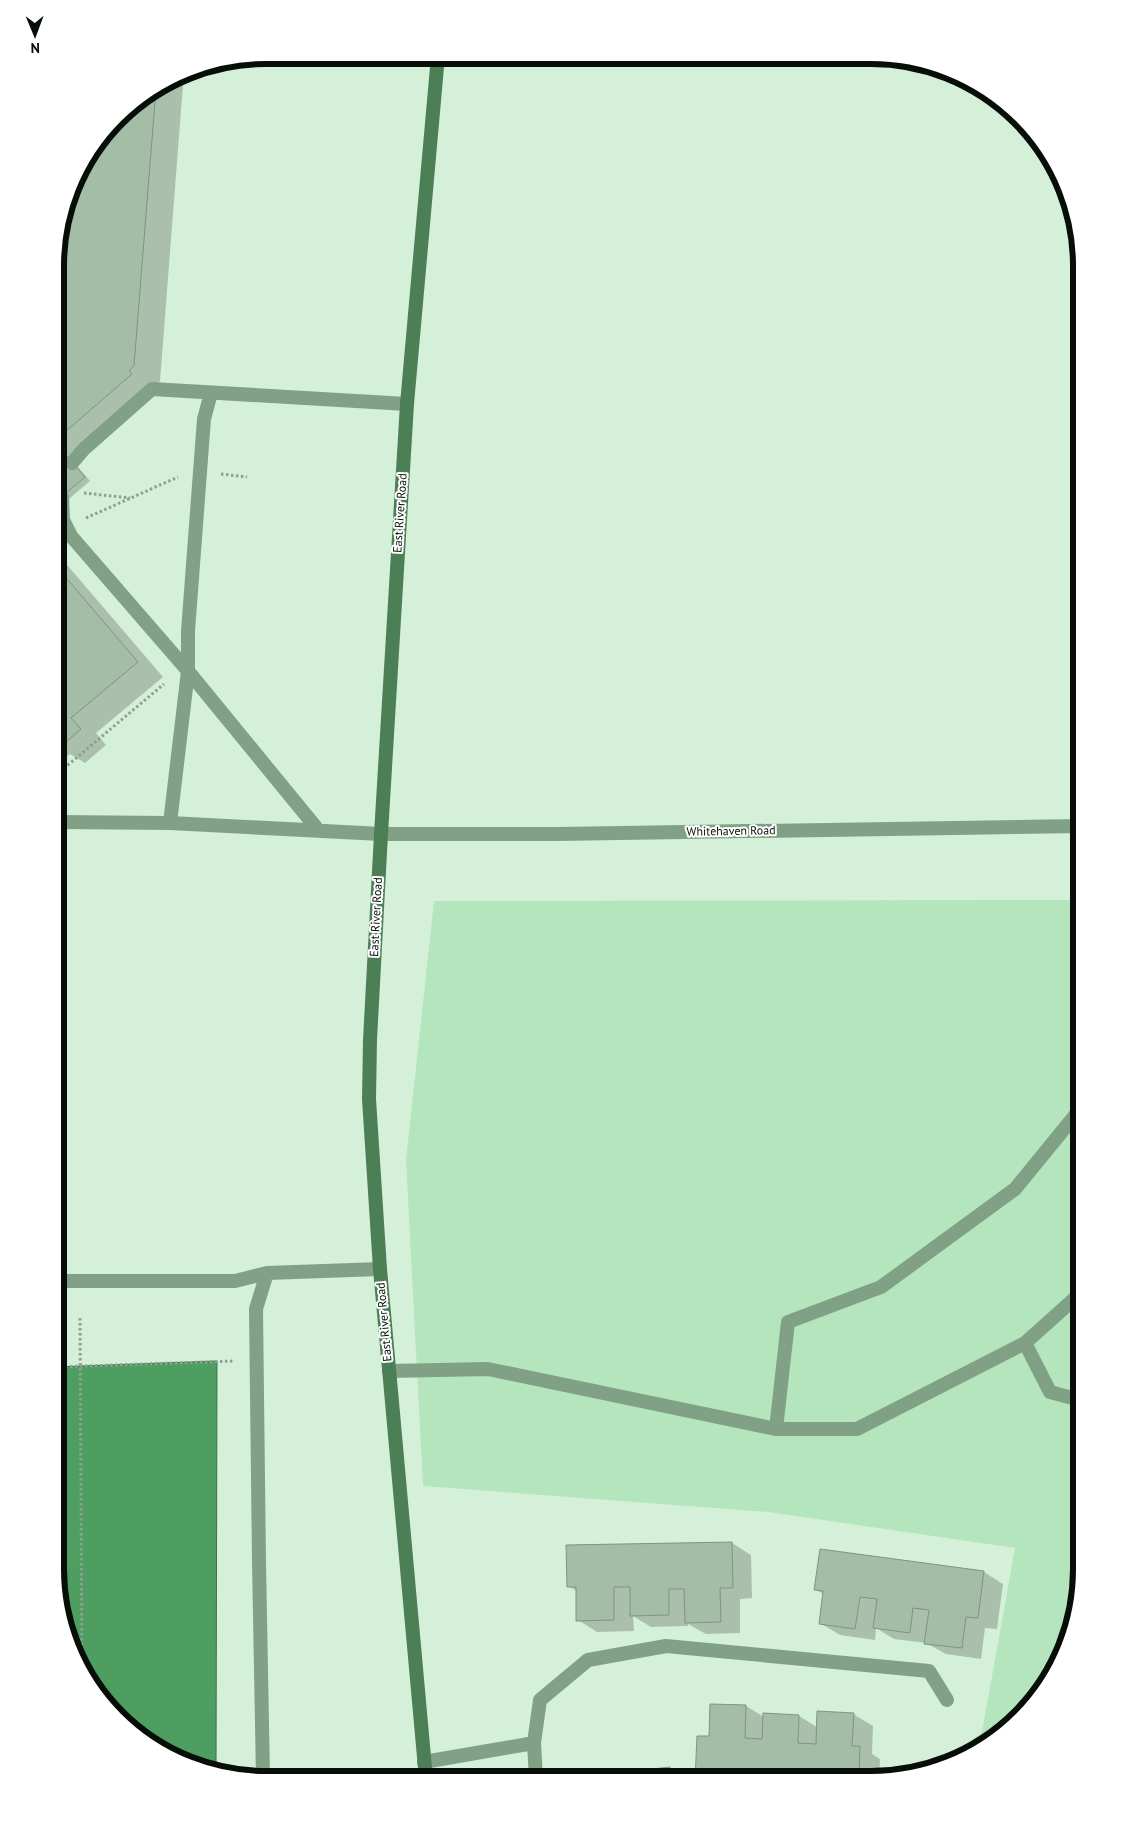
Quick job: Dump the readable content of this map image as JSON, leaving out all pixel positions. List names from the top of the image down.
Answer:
{
  "streets": {
    "main road": ["East River Road"],
    "street": ["Whitehaven Road"]
  },
  "crossings": [
    ["East River Road", "Whitehaven Road"]
  ],
  "north": "bottom"
}
